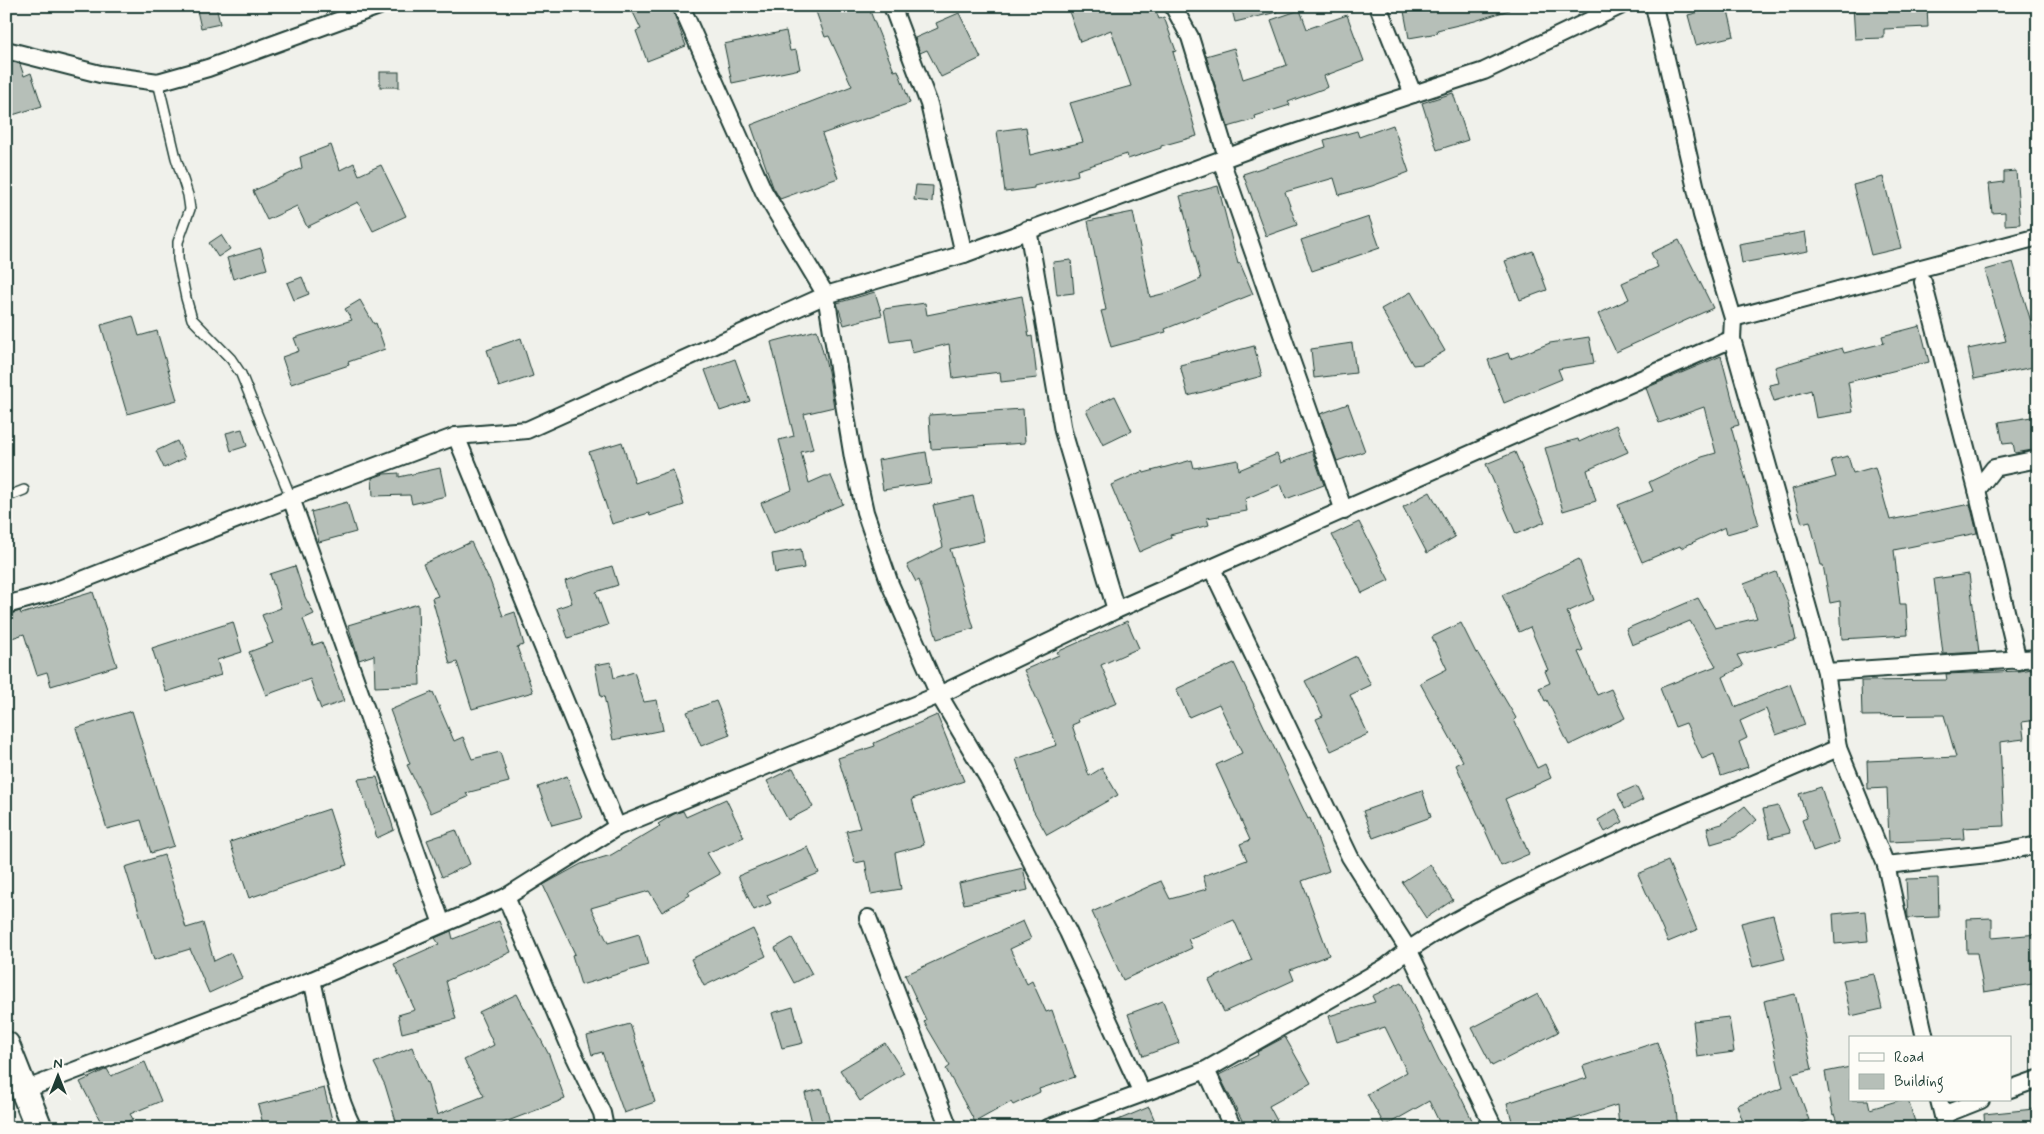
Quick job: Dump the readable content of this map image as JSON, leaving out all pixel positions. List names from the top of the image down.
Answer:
{
  "legend": ["Road", "Building"],
  "north": "top"
}
